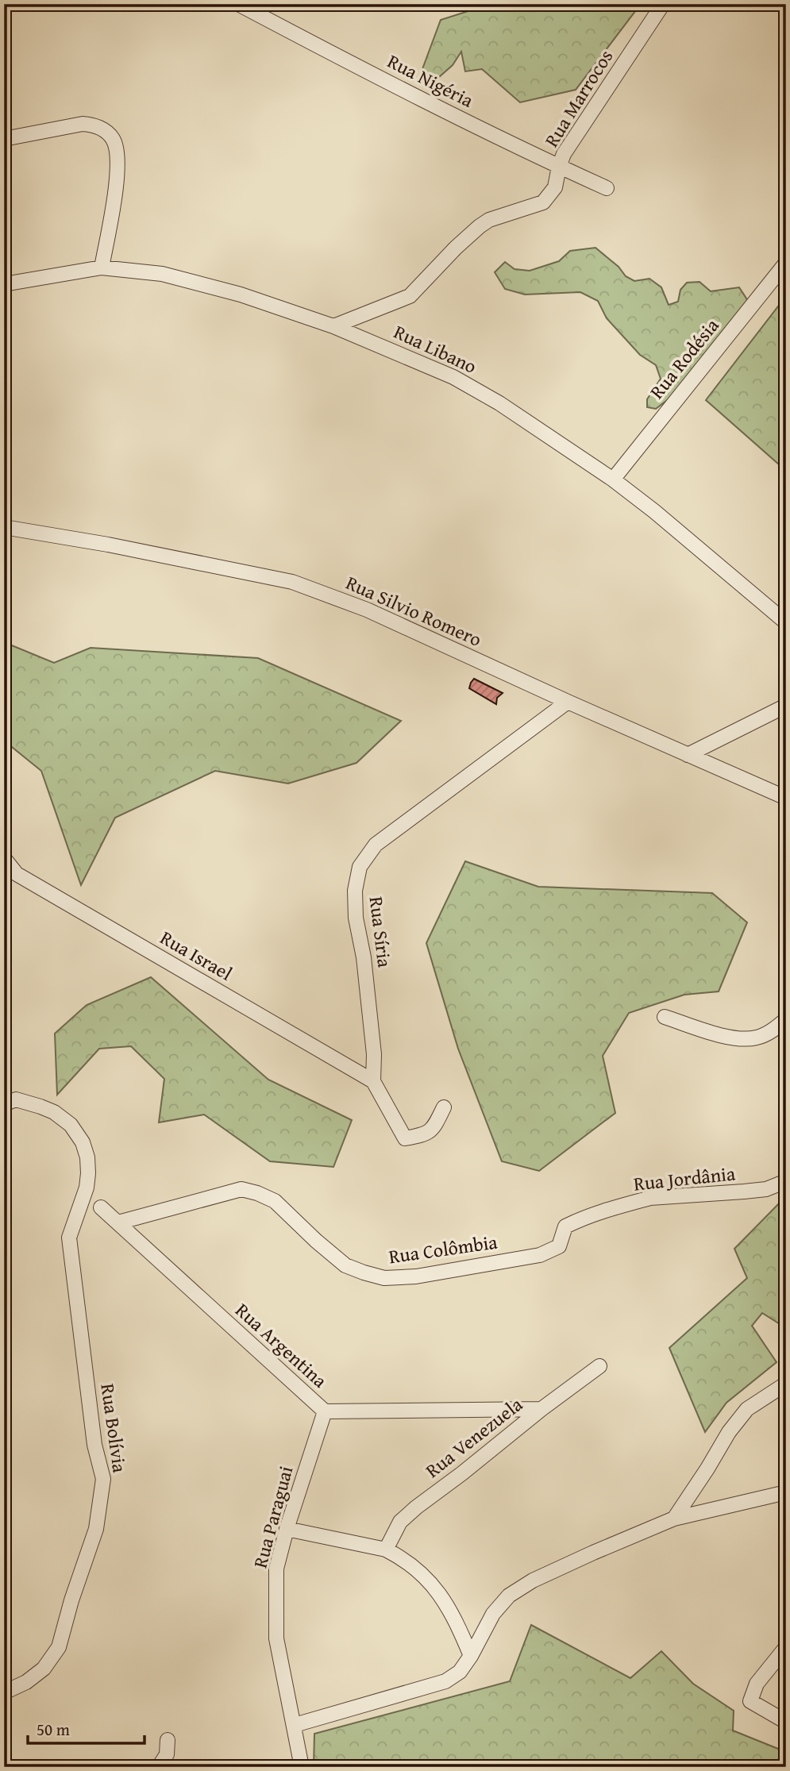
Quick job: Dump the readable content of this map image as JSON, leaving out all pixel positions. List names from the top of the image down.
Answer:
{
  "streets": {
    "street": [
      "Rua Nigéria",
      "Rua Marrocos",
      "Rua Libano",
      "Rua Rodésia",
      "Rua Silvio Romero",
      "Rua Síria",
      "Rua Israel",
      "Rua Jordânia",
      "Rua Colômbia",
      "Rua Argentina",
      "Rua Bolívia",
      "Rua Venezuela",
      "Rua Paraguai"
    ]
  },
  "crossings": [
    ["Rua Nigéria", "Rua Marrocos"],
    ["Rua Marrocos", "Rua Libano"],
    ["Rua Libano", "Rua Rodésia"],
    ["Rua Silvio Romero", "Rua Síria"],
    ["Rua Síria", "Rua Israel"],
    ["Rua Jordânia", "Rua Colômbia"],
    ["Rua Colômbia", "Rua Argentina"],
    ["Rua Argentina", "Rua Venezuela"],
    ["Rua Argentina", "Rua Paraguai"]
  ],
  "scale_bar": "50 m"
}
